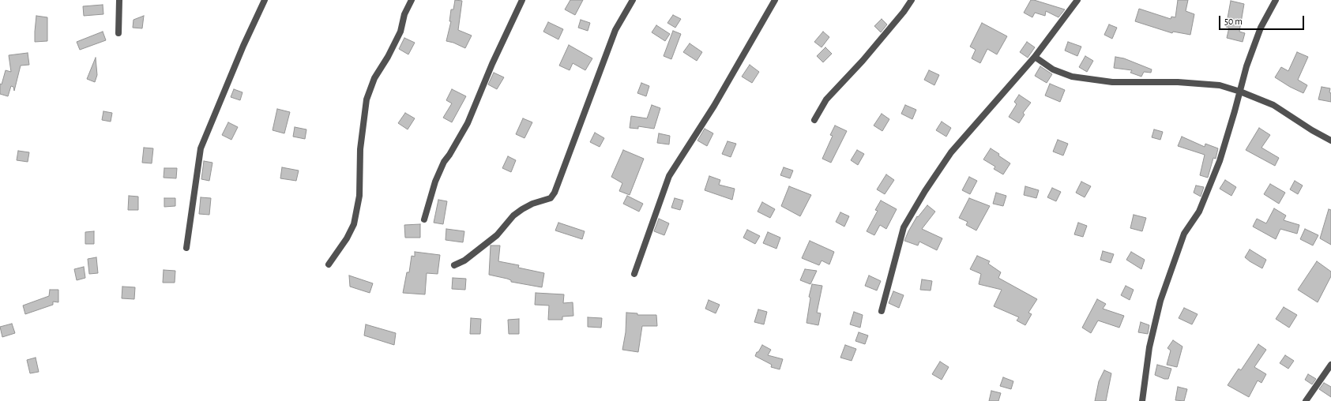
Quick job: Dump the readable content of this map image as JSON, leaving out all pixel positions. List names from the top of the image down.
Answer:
{
  "scale_bar": "50 m"
}
